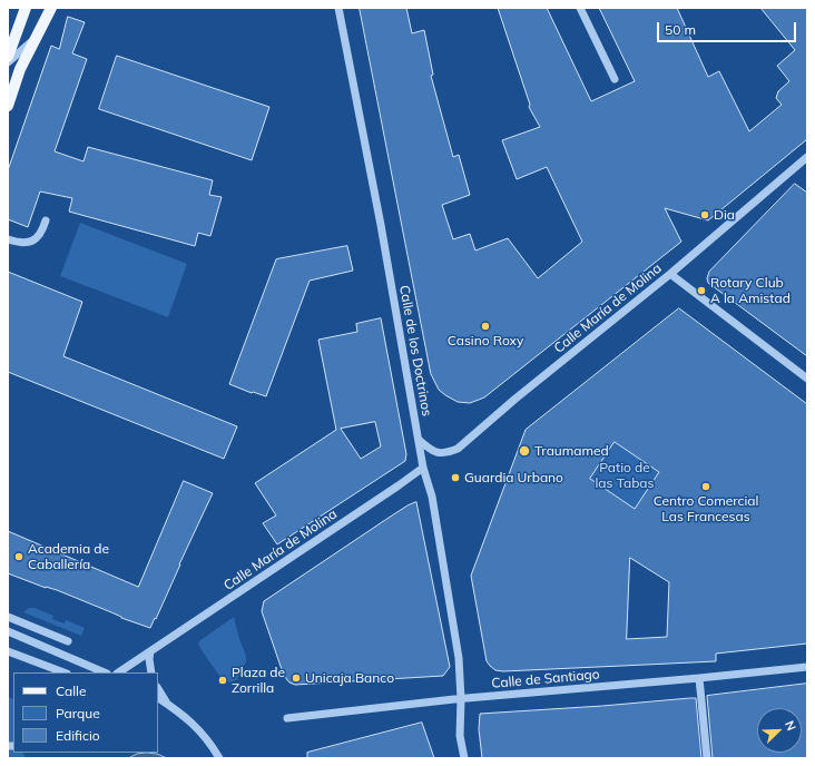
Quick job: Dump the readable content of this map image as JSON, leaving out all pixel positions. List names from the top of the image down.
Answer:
{
  "streets": {
    "street": ["Calle María de Molina", "Calle de los Doctrinos", "Calle de Santiago"]
  },
  "crossings": [
    ["Calle María de Molina", "Calle de los Doctrinos"],
    ["Calle de los Doctrinos", "Calle de Santiago"]
  ],
  "parks": ["Patio de las Tabas"],
  "places": [
    "Dia",
    "Rotary Club A la Amistad",
    "Casino Roxy",
    "Traumamed",
    "Guardia Urbano",
    "Centro Comercial Las Francesas",
    "Academia de Caballería",
    "Unicaja Banco",
    "Plaza de Zorrilla"
  ],
  "legend": ["Calle", "Parque", "Edificio"],
  "scale_bar": "50 m",
  "north": "top right"
}
